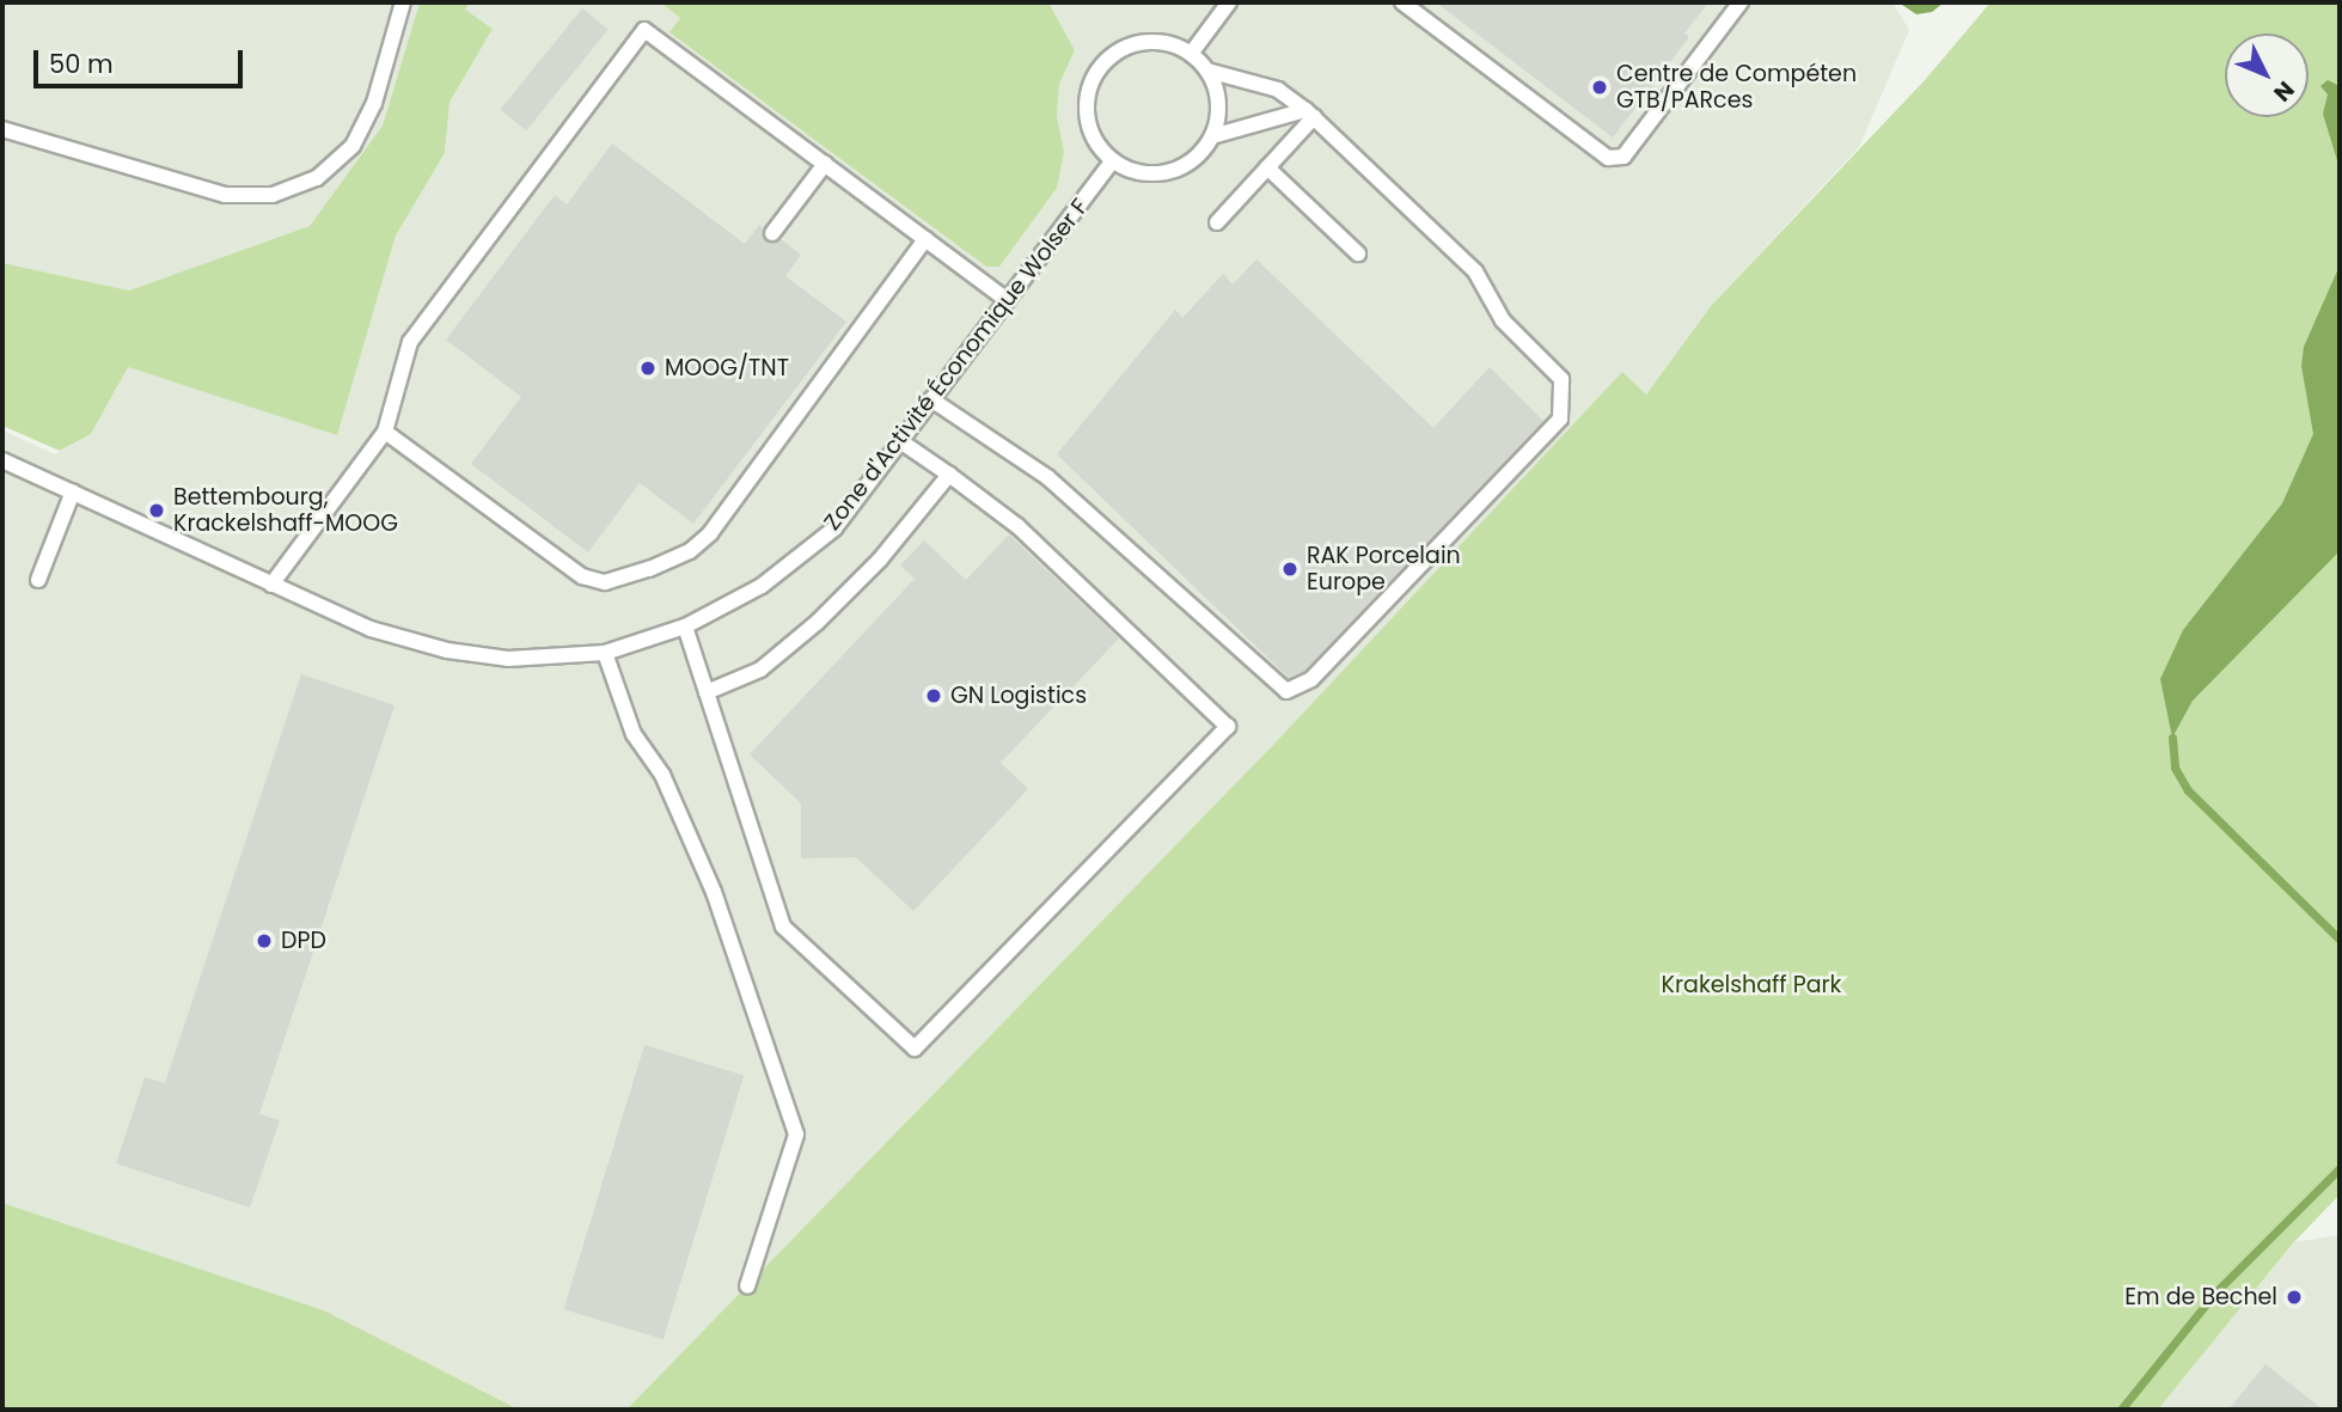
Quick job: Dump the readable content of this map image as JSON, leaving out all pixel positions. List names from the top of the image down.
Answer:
{
  "streets": {
    "lane": ["Zone d'Activité Économique Wolser F"]
  },
  "parks": ["Krakelshaff Park"],
  "places": [
    "Centre de Compéten GTB/PARces",
    "MOOG/TNT",
    "Bettembourg, Krackelshaff-MOOG",
    "RAK Porcelain Europe",
    "GN Logistics",
    "DPD",
    "Em de Bechel"
  ],
  "scale_bar": "50 m",
  "north": "bottom right"
}
